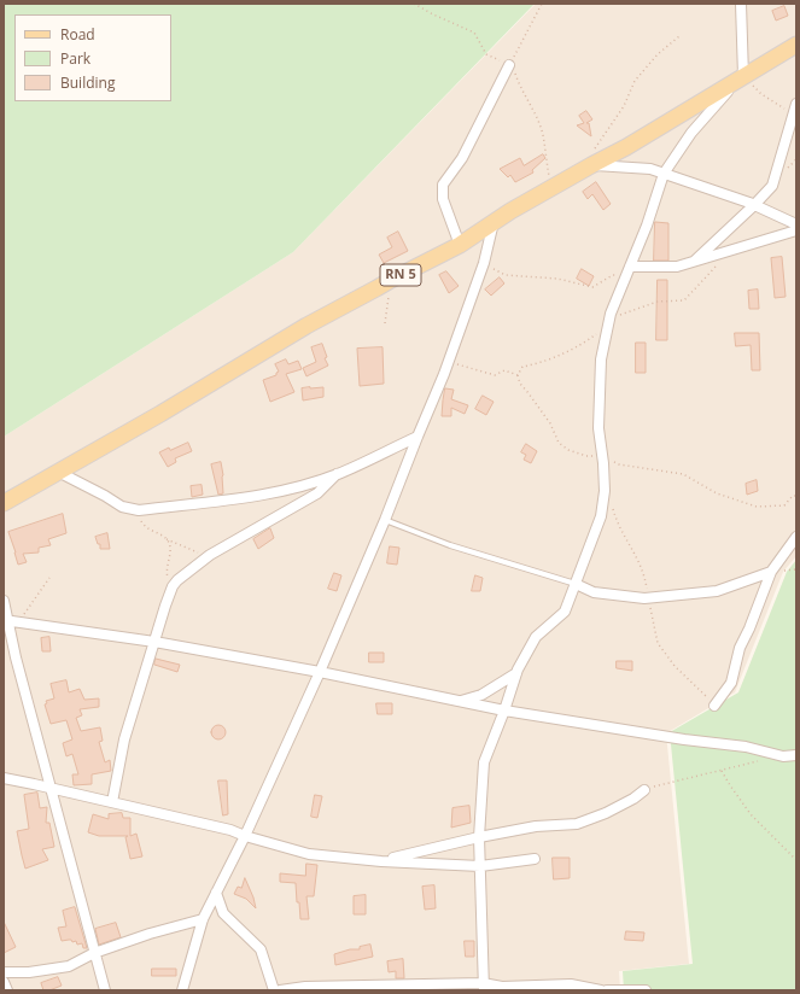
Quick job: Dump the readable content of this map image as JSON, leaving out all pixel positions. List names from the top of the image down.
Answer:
{
  "streets": {
    "main road": ["RN 5"]
  },
  "legend": ["Road", "Park", "Building"]
}
